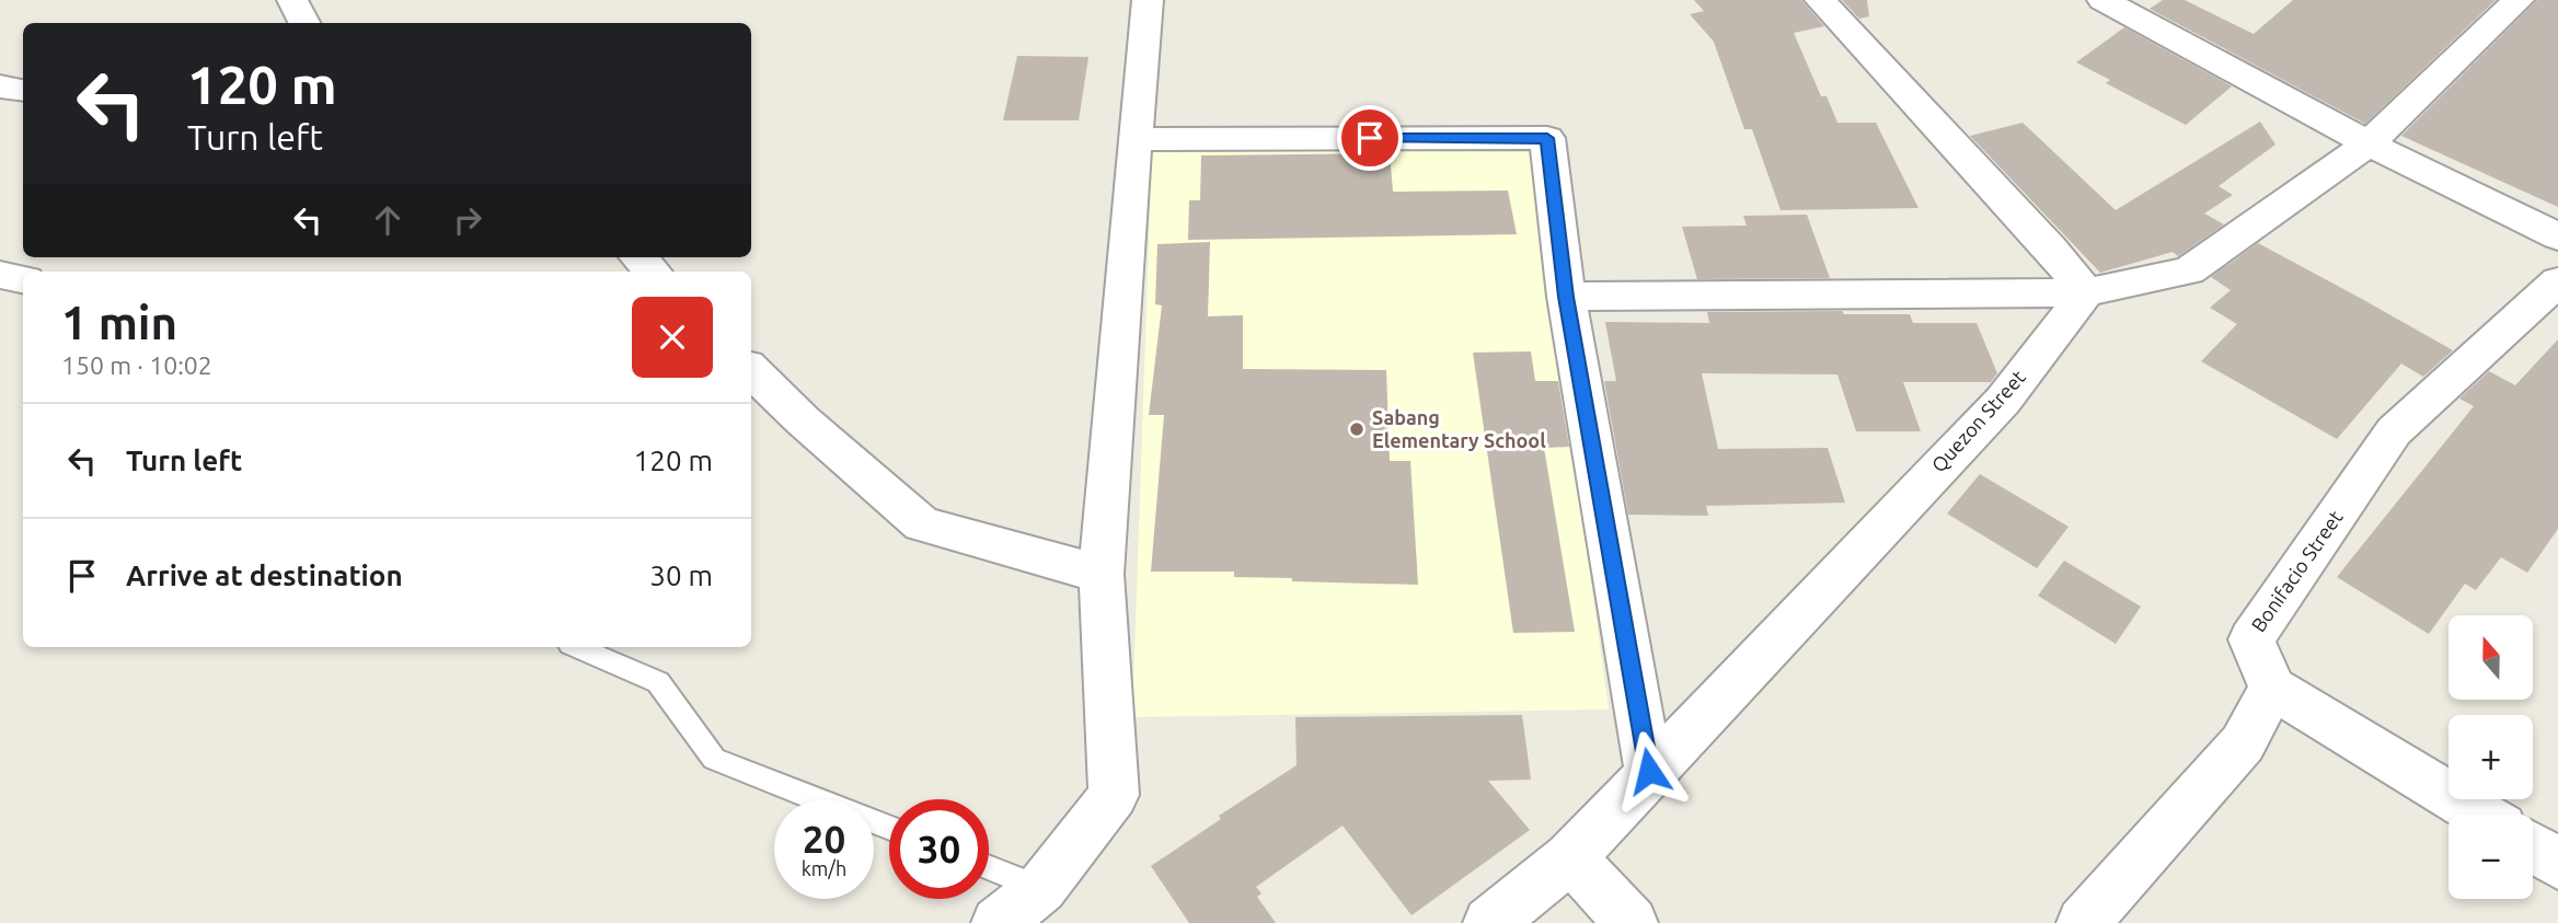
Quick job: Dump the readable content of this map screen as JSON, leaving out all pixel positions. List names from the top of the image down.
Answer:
{
  "streets": {
    "street": ["Quezon Street", "Bonifacio Street"]
  },
  "places": ["Sabang Elementary School"],
  "north": "top",
  "page": {
    "turn": ["120 m", "Turn left"],
    "heading": ["1 min", "150 m · 10:02"],
    "list": [
      {
        "name": "Turn left",
        "value": "120 m"
      },
      {
        "name": "Arrive at destination",
        "value": "30 m"
      }
    ],
    "map_buttons": ["+", "−"],
    "speed": "20 km/h",
    "limit": "30"
  }
}
